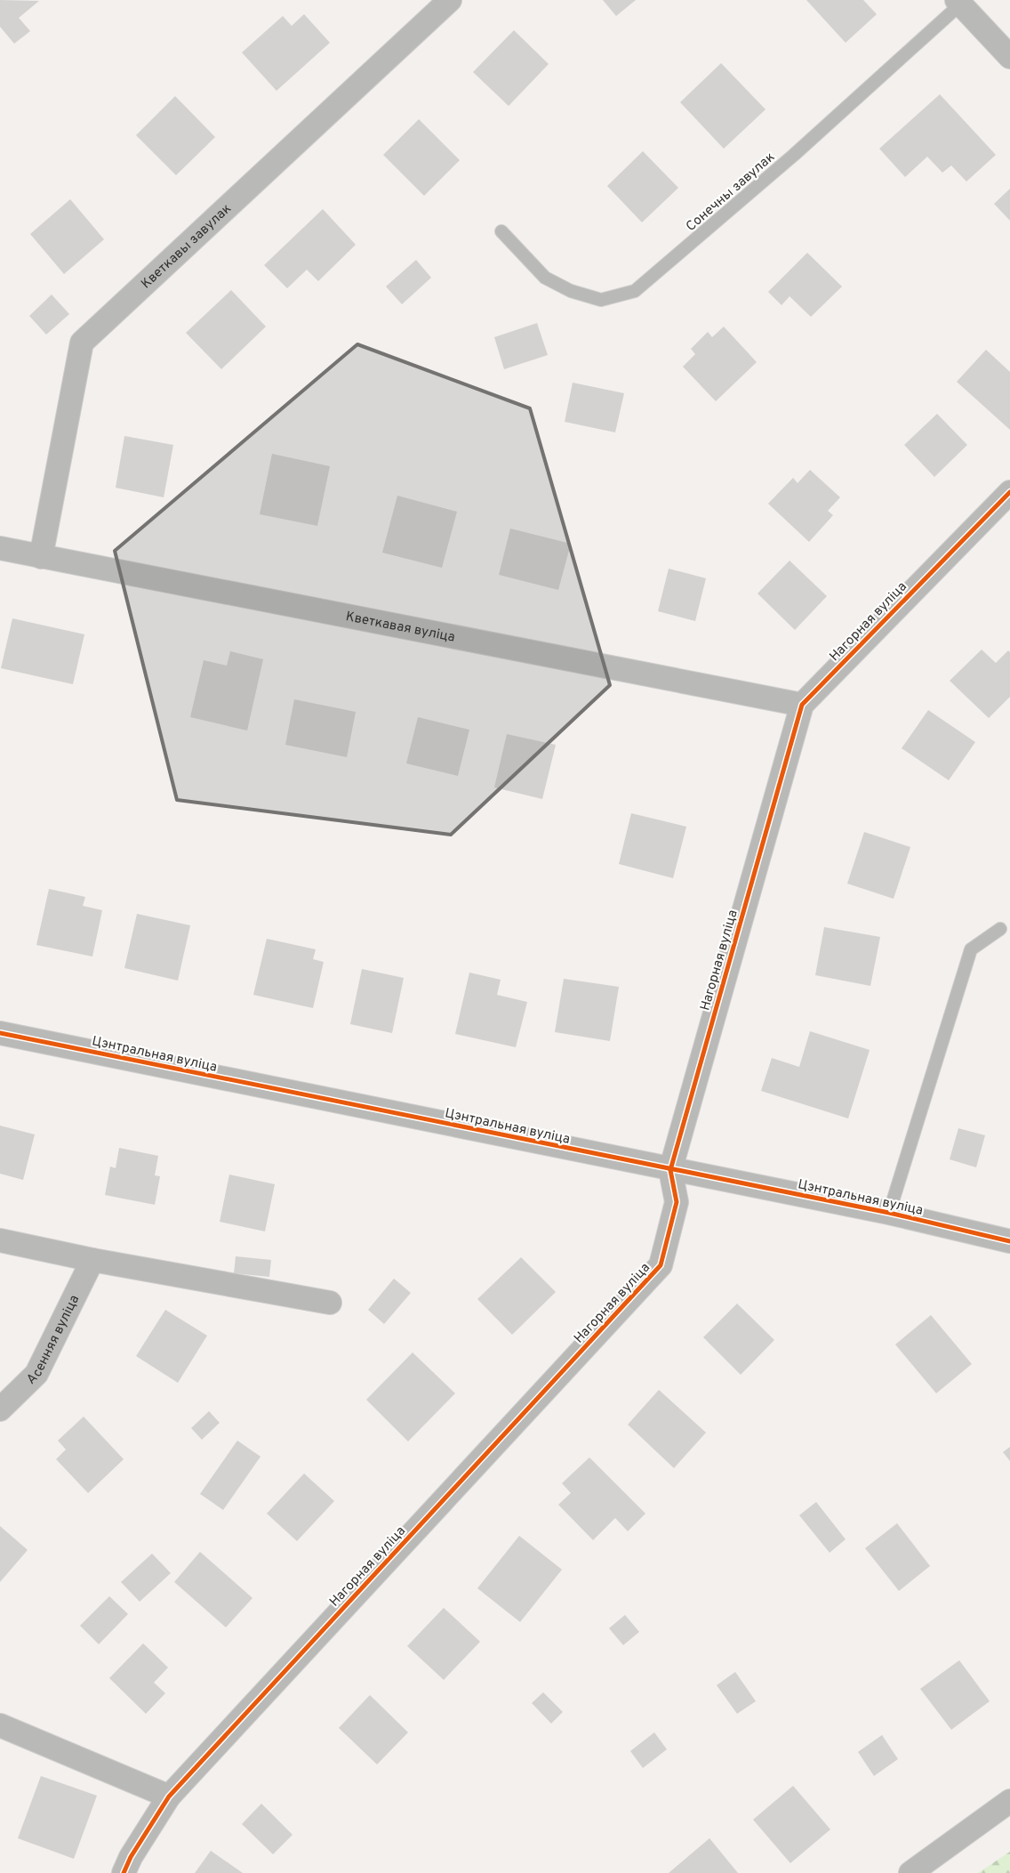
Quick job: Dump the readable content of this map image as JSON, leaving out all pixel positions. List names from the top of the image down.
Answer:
{
  "streets": {
    "street": [
      "Кветкавы завулак",
      "Нагорная вуліца",
      "Кветкавая вуліца",
      "Цэнтральная вуліца",
      "Асенняя вуліца"
    ],
    "lane": ["Сонечны завулак"]
  },
  "crossings": [
    ["Кветкавы завулак", "Кветкавая вуліца"],
    ["Нагорная вуліца", "Кветкавая вуліца"],
    ["Нагорная вуліца", "Цэнтральная вуліца"]
  ]
}
